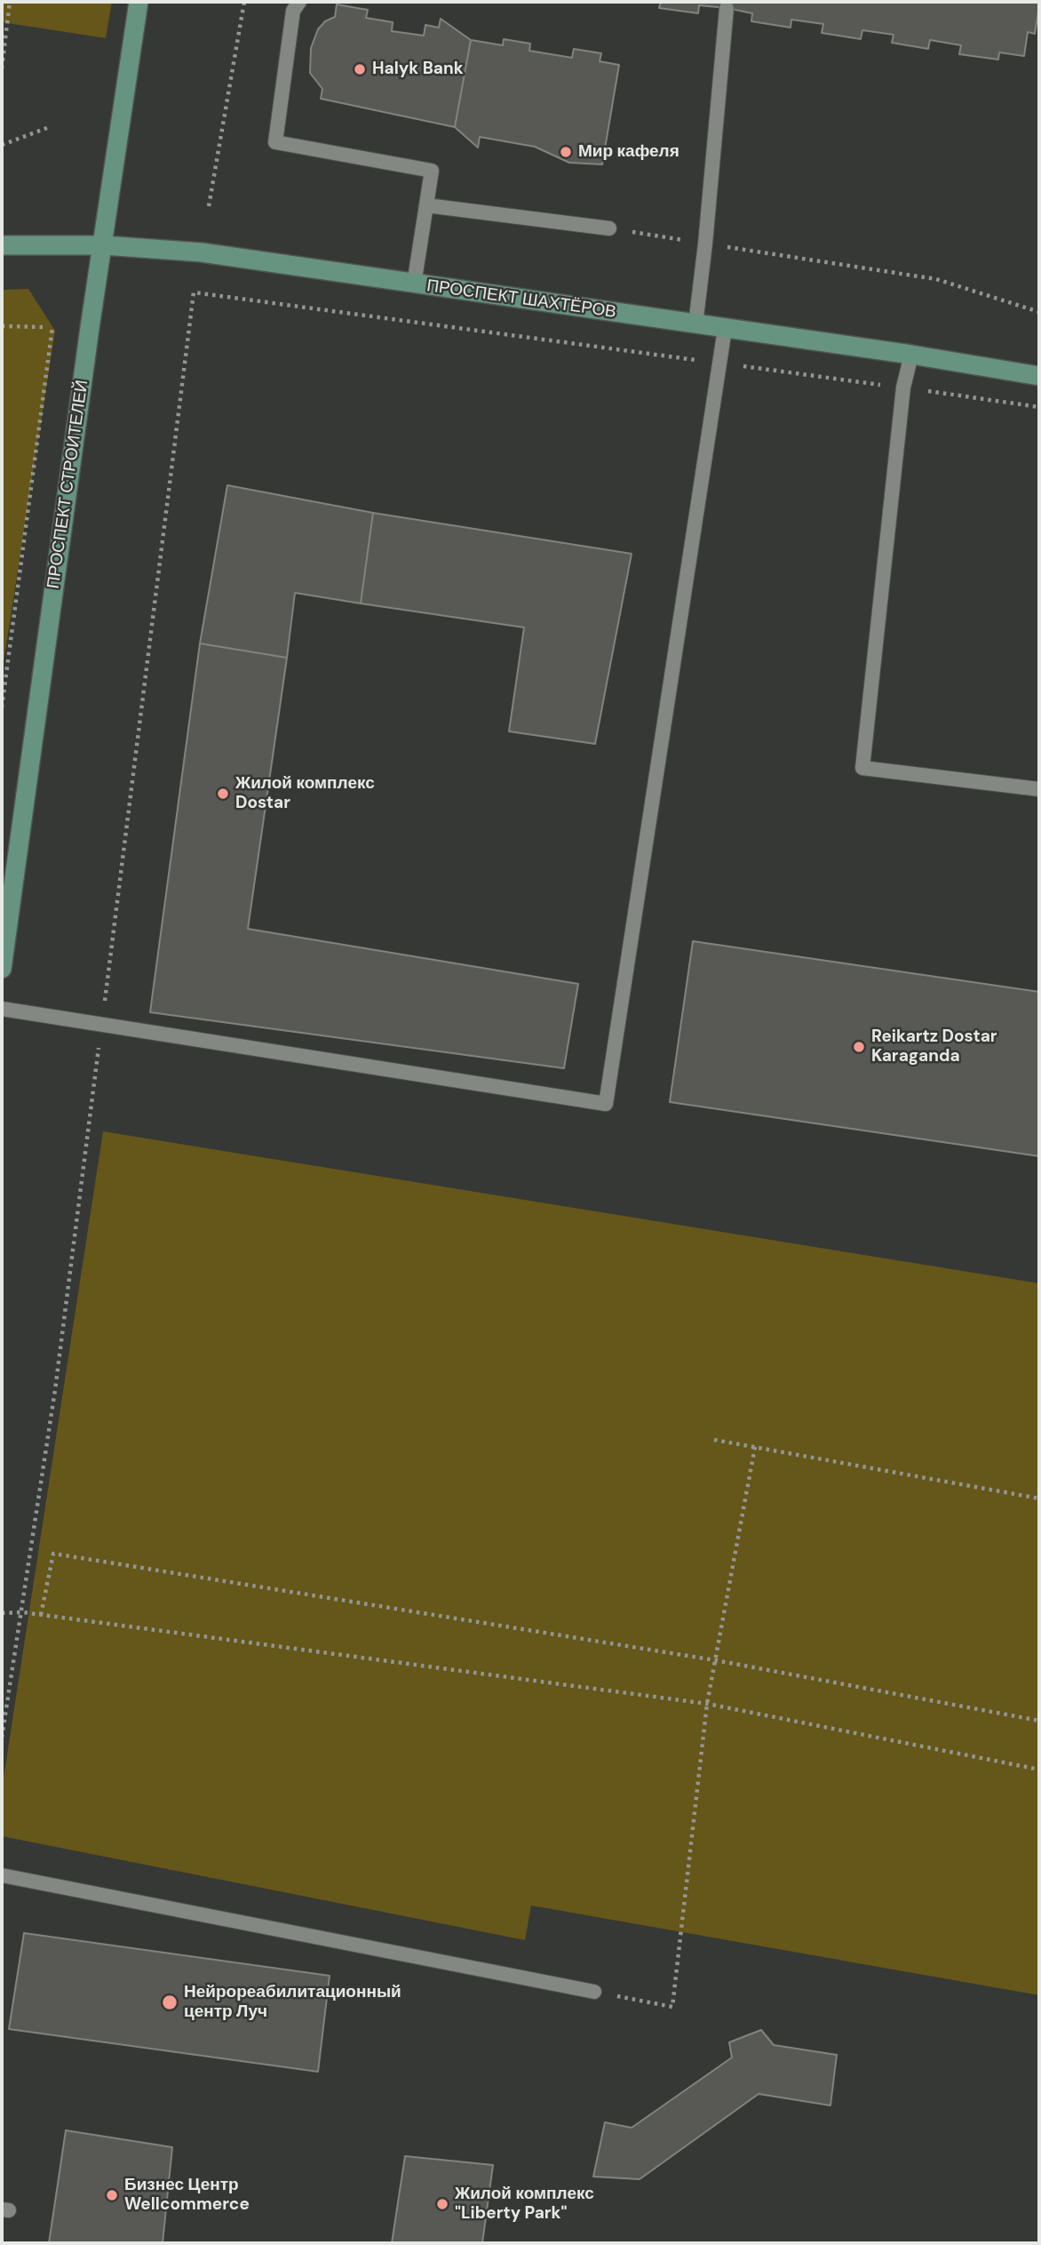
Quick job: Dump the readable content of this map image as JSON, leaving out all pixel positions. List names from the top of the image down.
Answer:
{
  "streets": {
    "main road": ["ПРОСПЕКТ ШАХТЁРОВ", "ПРОСПЕКТ СТРОИТЕЛЕЙ"]
  },
  "crossings": [
    ["ПРОСПЕКТ ШАХТЁРОВ", "ПРОСПЕКТ СТРОИТЕЛЕЙ"]
  ],
  "places": [
    "Halyk Bank",
    "Мир кафеля",
    "Жилой комплекс Dostar",
    "Reikartz Dostar Karaganda",
    "Нейрореабилитационный центр Луч",
    "Бизнес Центр Wellcommerce",
    "Жилой комплекс \"Liberty Park\""
  ]
}
